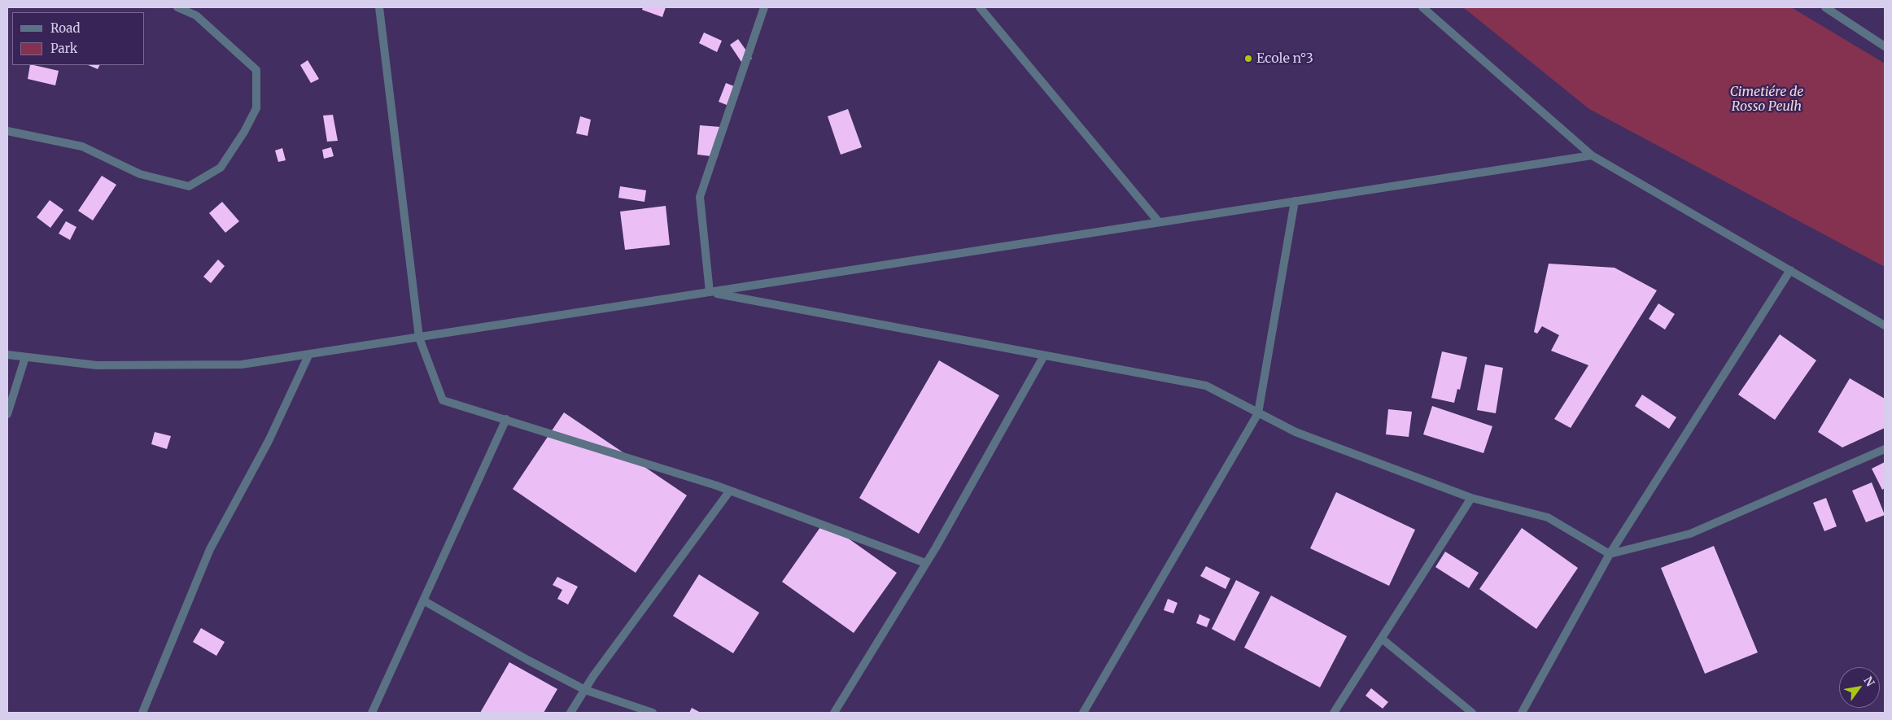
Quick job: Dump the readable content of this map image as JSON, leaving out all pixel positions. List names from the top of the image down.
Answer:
{
  "parks": ["Cimetiére de Rosso Peulh"],
  "places": ["Ecole n°3"],
  "legend": ["Road", "Park"],
  "north": "top right"
}
